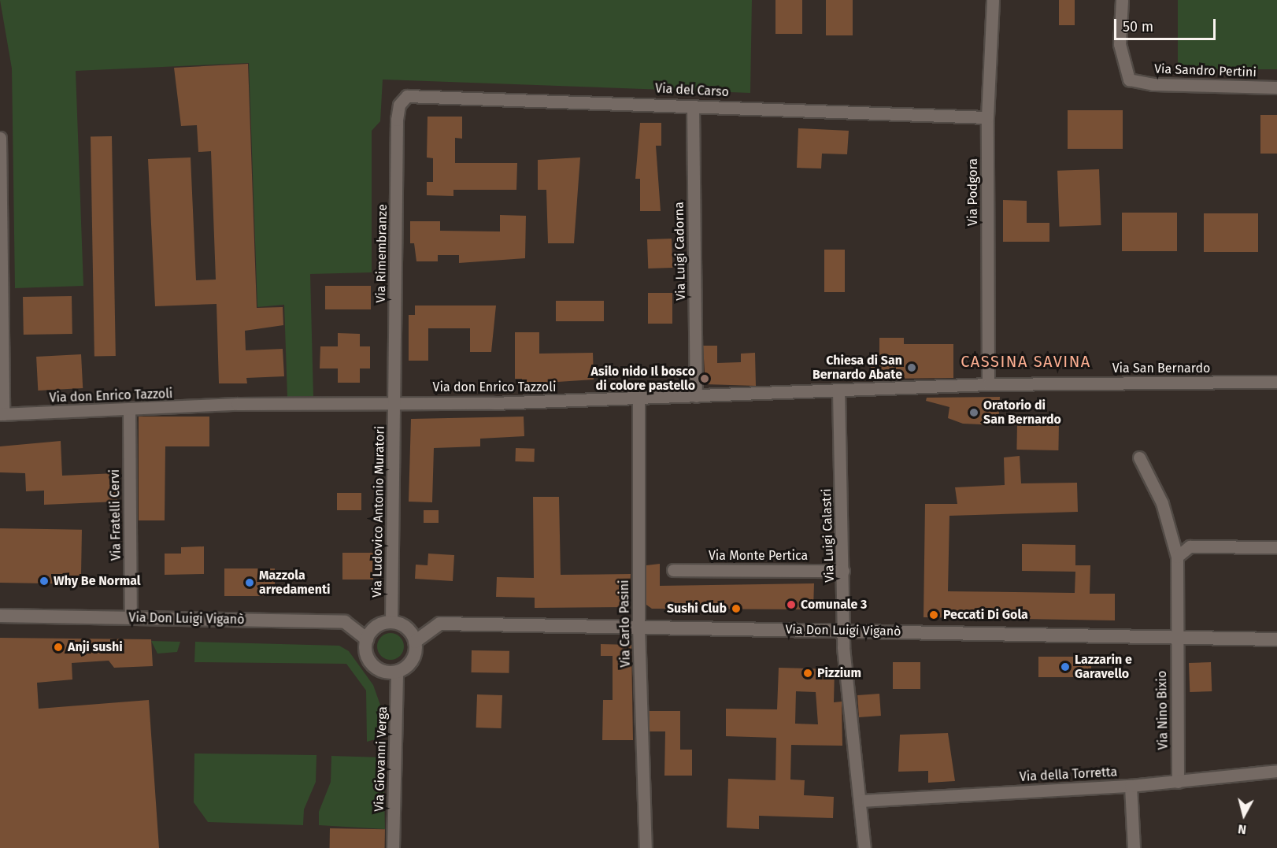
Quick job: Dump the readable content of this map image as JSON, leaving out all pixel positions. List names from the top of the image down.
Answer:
{
  "streets": {
    "street": [
      "Via Sandro Pertini",
      "Via del Carso",
      "Via Podgora",
      "Via Luigi Cadorna",
      "Via Rimembranze",
      "Via San Bernardo",
      "Via don Enrico Tazzoli",
      "Via Ludovico Antonio Muratori",
      "Via Fratelli Cervi",
      "Via Luigi Calastri",
      "Via Monte Pertica",
      "Via Don Luigi Viganò",
      "Via Carlo Pasini",
      "Via Nino Bixio",
      "Via Giovanni Verga",
      "Via della Torretta"
    ]
  },
  "crossings": [
    ["Via del Carso", "Via Podgora"],
    ["Via del Carso", "Via Luigi Cadorna"],
    ["Via del Carso", "Via Rimembranze"],
    ["Via Podgora", "Via San Bernardo"],
    ["Via Podgora", "Via don Enrico Tazzoli"],
    ["Via Luigi Cadorna", "Via don Enrico Tazzoli"],
    ["Via Rimembranze", "Via don Enrico Tazzoli"],
    ["Via Rimembranze", "Via Ludovico Antonio Muratori"],
    ["Via San Bernardo", "Via don Enrico Tazzoli"],
    ["Via don Enrico Tazzoli", "Via Ludovico Antonio Muratori"],
    ["Via don Enrico Tazzoli", "Via Fratelli Cervi"],
    ["Via don Enrico Tazzoli", "Via Luigi Calastri"],
    ["Via don Enrico Tazzoli", "Via Carlo Pasini"],
    ["Via Ludovico Antonio Muratori", "Via Don Luigi Viganò"],
    ["Via Ludovico Antonio Muratori", "Via Giovanni Verga"],
    ["Via Fratelli Cervi", "Via Don Luigi Viganò"],
    ["Via Luigi Calastri", "Via Monte Pertica"],
    ["Via Luigi Calastri", "Via Don Luigi Viganò"],
    ["Via Luigi Calastri", "Via della Torretta"],
    ["Via Don Luigi Viganò", "Via Carlo Pasini"],
    ["Via Don Luigi Viganò", "Via Nino Bixio"],
    ["Via Don Luigi Viganò", "Via Giovanni Verga"],
    ["Via Nino Bixio", "Via della Torretta"]
  ],
  "districts": ["CASSINA SAVINA"],
  "places": [
    "Chiesa di San Bernardo Abate",
    "Asilo nido Il bosco di colore pastello",
    "Oratorio di San Bernardo",
    "Why Be Normal",
    "Mazzola arredamenti",
    "Comunale 3",
    "Sushi Club",
    "Peccati Di Gola",
    "Anji sushi",
    "Lazzarin e Garavello",
    "Pizzium"
  ],
  "scale_bar": "50 m",
  "north": "bottom"
}
